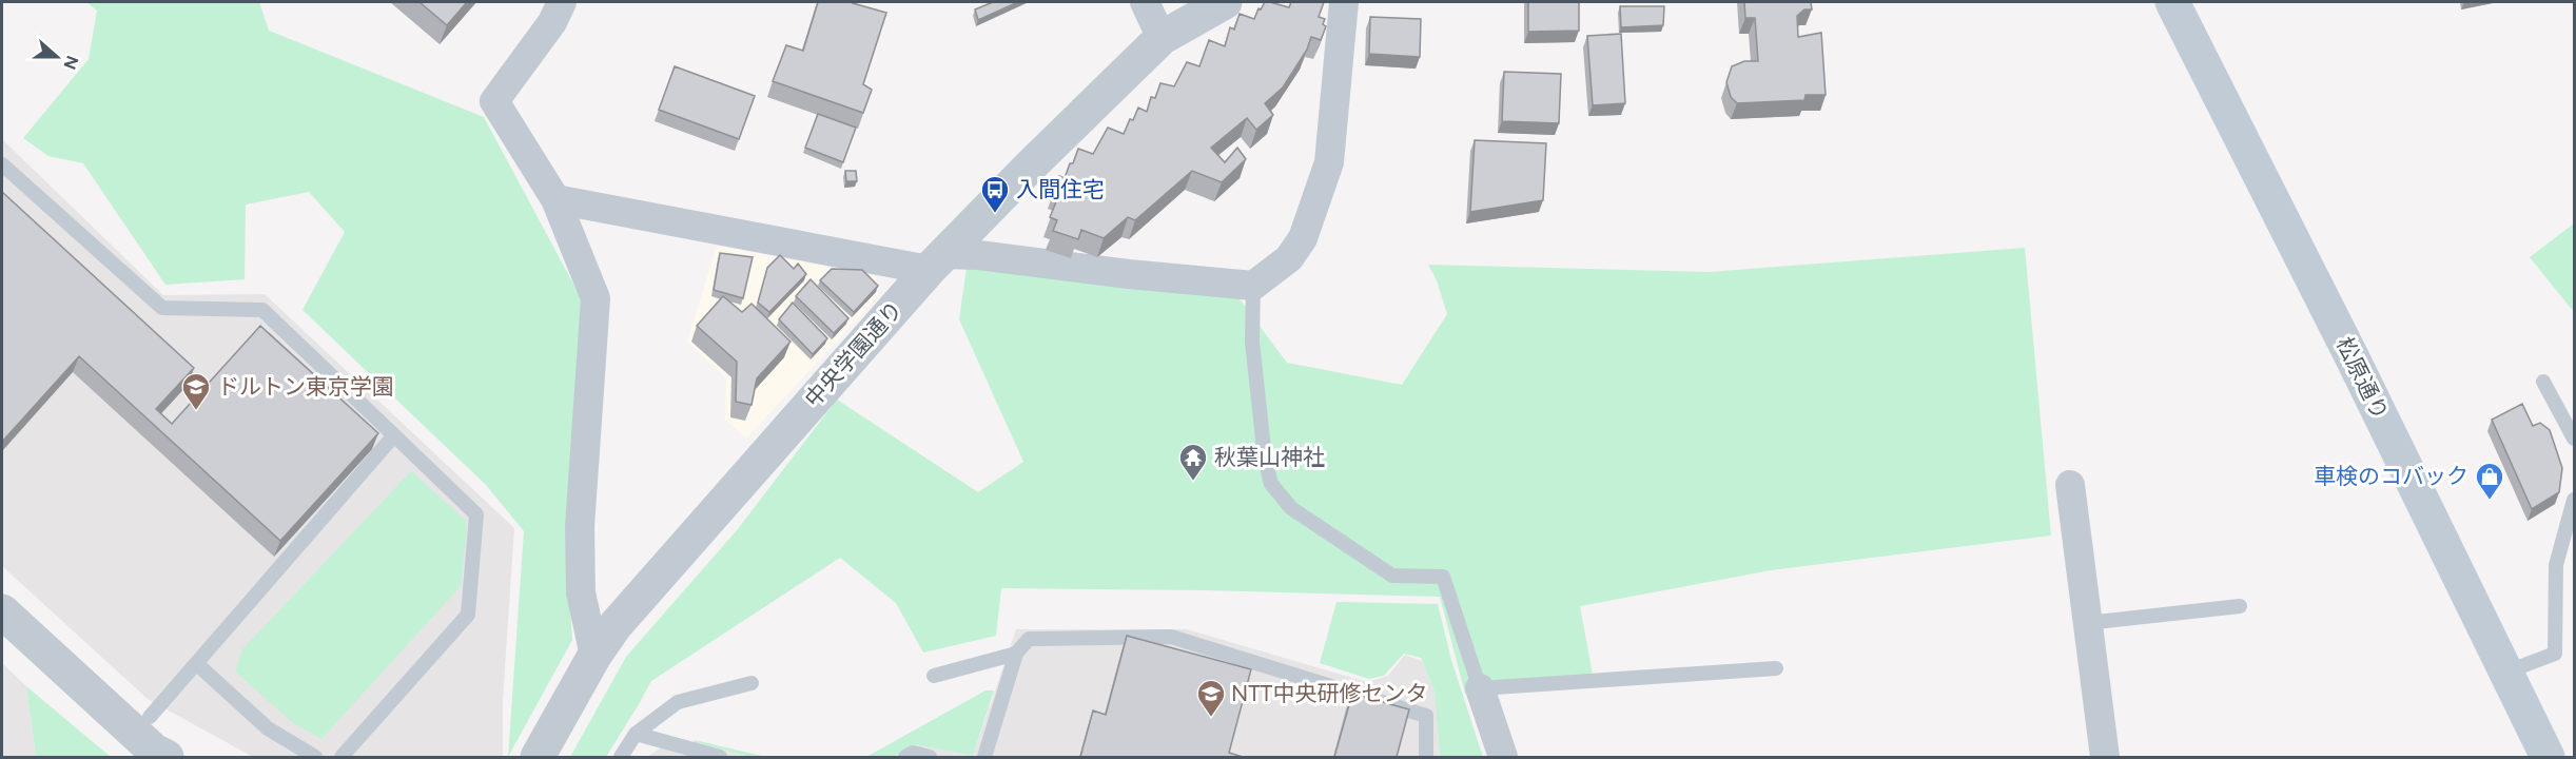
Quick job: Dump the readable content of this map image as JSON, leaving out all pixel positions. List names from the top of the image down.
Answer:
{
  "streets": {
    "main road": ["松原通り"],
    "street": ["中央学園通り"]
  },
  "places": {
    "bus stop": ["入間住宅"],
    "school or university": ["ドルトン東京学園", "NTT中央研修センタ"],
    "temple": ["秋葉山神社"],
    "shop": ["車検のコバック"]
  },
  "north": "right"
}
